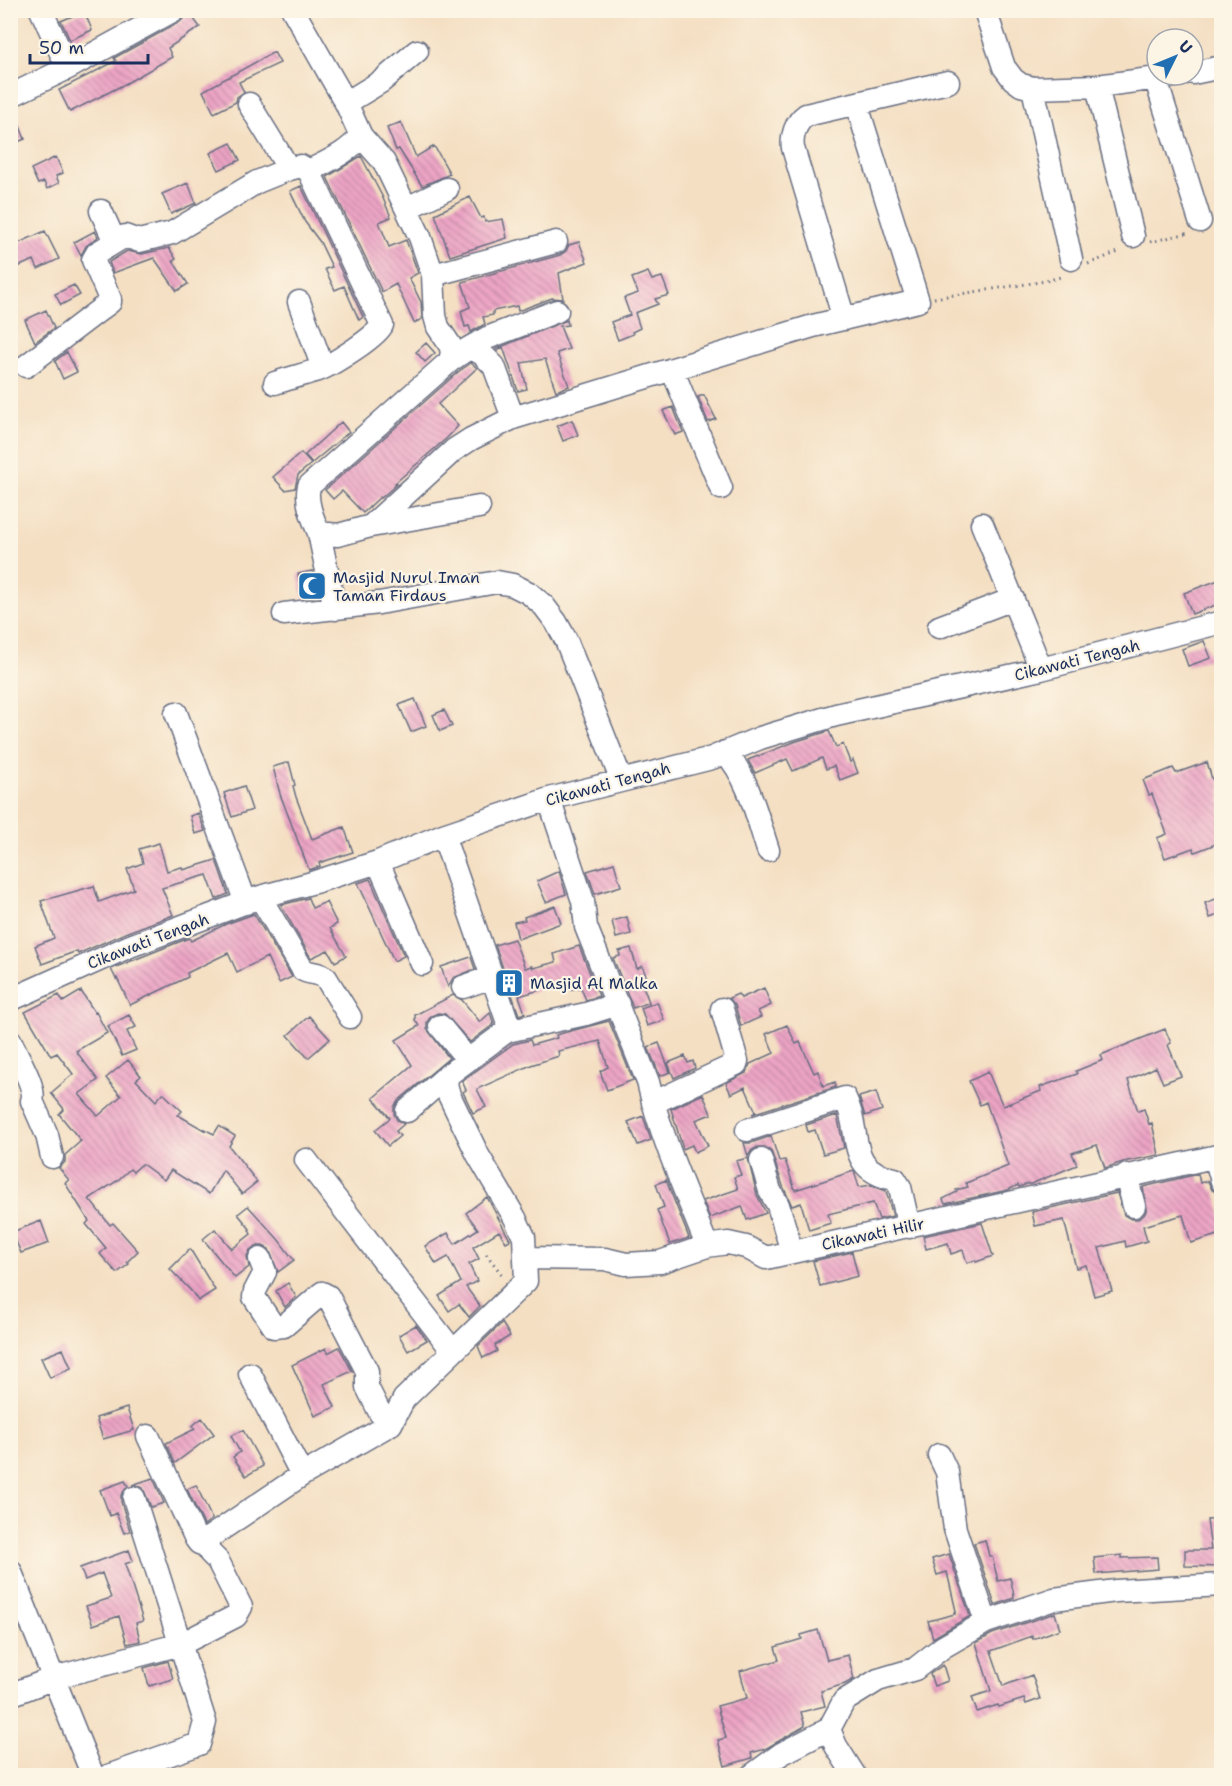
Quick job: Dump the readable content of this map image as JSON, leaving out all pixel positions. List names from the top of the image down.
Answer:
{
  "streets": {
    "street": ["Cikawati Tengah", "Cikawati Hilir"]
  },
  "places": {
    "mosque": ["Masjid Nurul Iman Taman Firdaus"],
    "building": ["Masjid Al Malka"]
  },
  "scale_bar": "50 m",
  "north": "top right"
}
